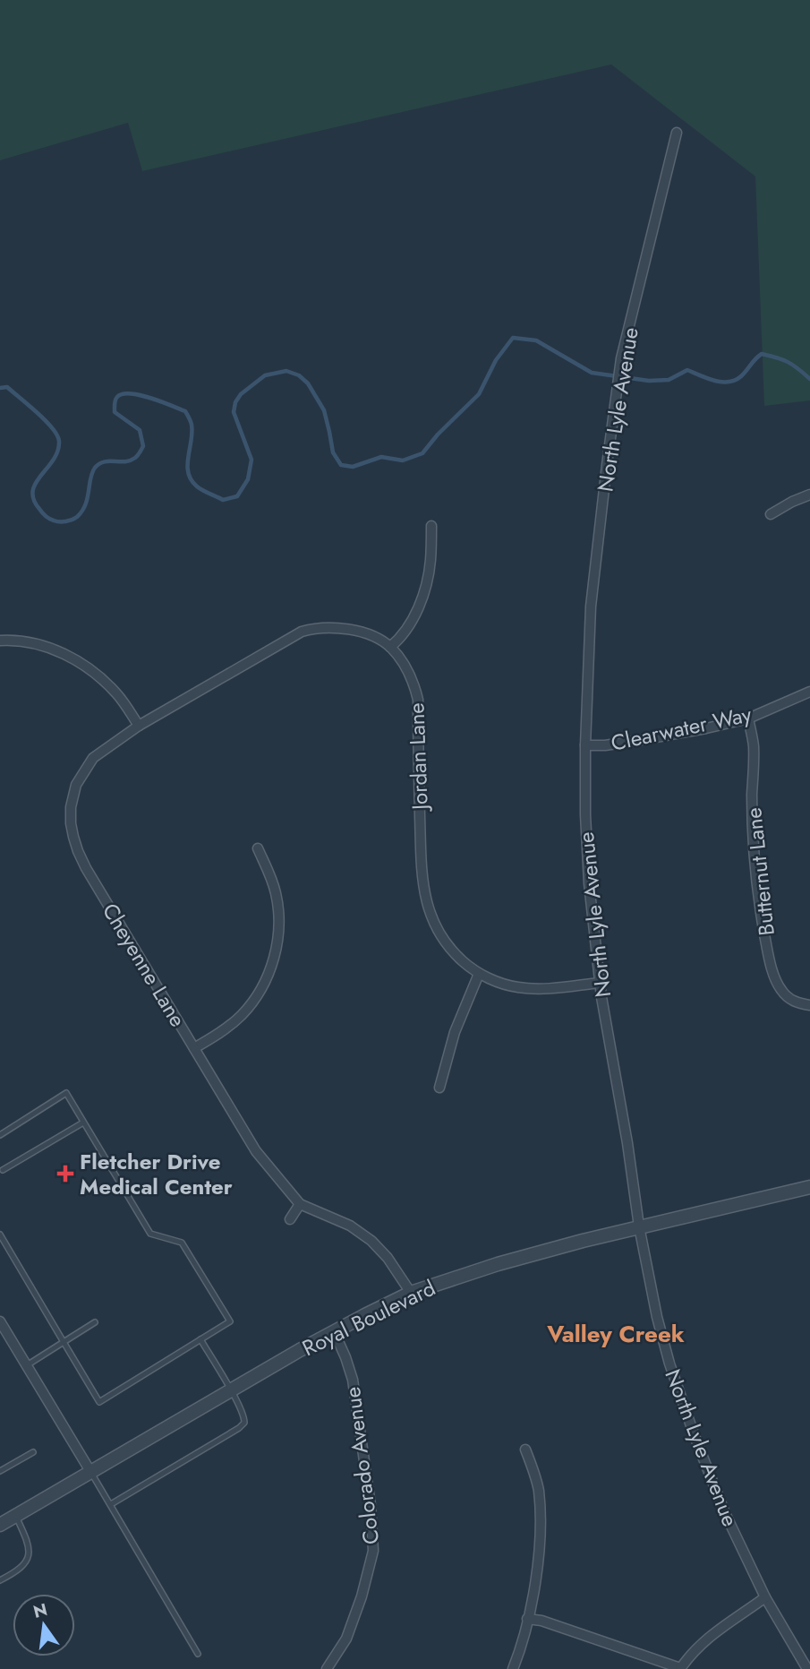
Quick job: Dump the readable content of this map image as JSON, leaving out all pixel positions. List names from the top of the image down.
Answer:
{
  "streets": {
    "street": [
      "North Lyle Avenue",
      "Clearwater Way",
      "Jordan Lane",
      "Butternut Lane",
      "Cheyenne Lane",
      "Royal Boulevard",
      "Colorado Avenue"
    ]
  },
  "crossings": [
    ["North Lyle Avenue", "Clearwater Way"],
    ["North Lyle Avenue", "Jordan Lane"],
    ["North Lyle Avenue", "Royal Boulevard"],
    ["Clearwater Way", "Butternut Lane"],
    ["Jordan Lane", "Cheyenne Lane"],
    ["Cheyenne Lane", "Royal Boulevard"],
    ["Royal Boulevard", "Colorado Avenue"]
  ],
  "districts": ["Valley Creek"],
  "places": {
    "health": ["Fletcher Drive Medical Center"]
  },
  "north": "top"
}
